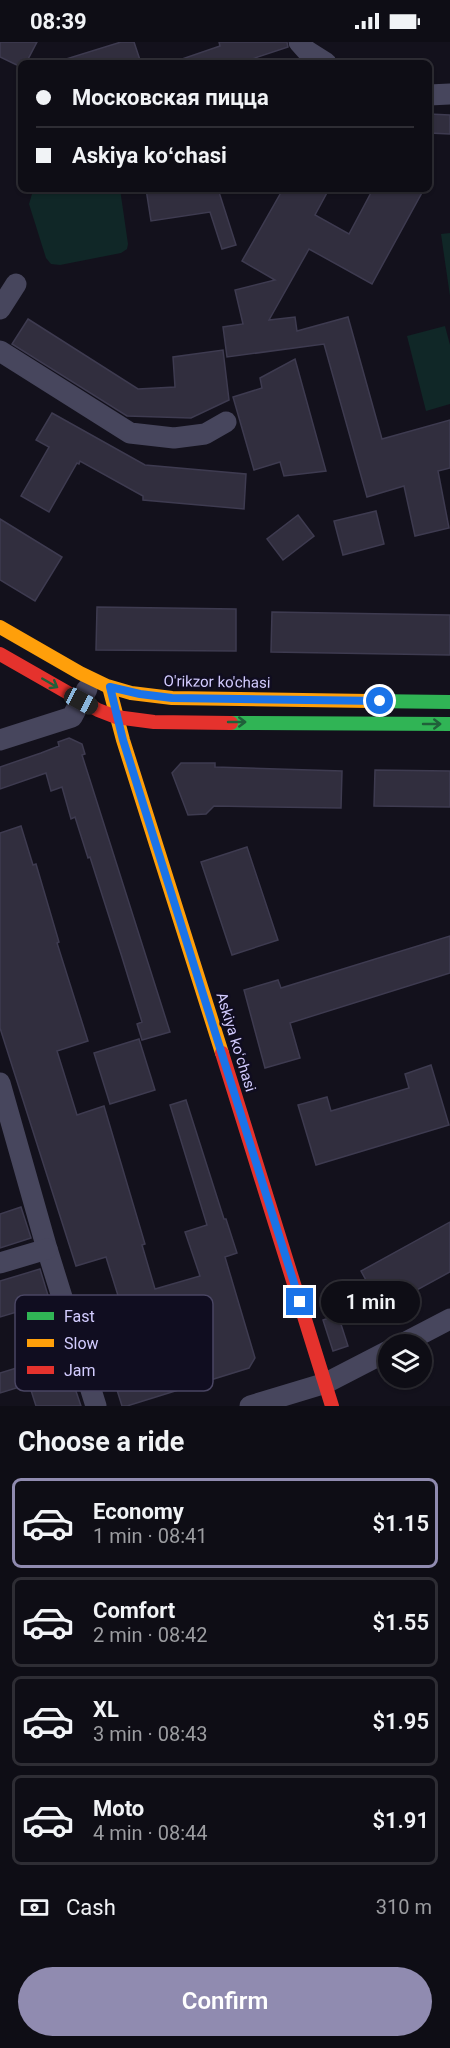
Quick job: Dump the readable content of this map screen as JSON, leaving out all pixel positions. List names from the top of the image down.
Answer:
{
  "streets": {
    "main road": ["O'rikzor ko'chasi", "Askiya koʻchasi"]
  },
  "crossings": [
    ["O'rikzor ko'chasi", "Askiya koʻchasi"]
  ],
  "legend": ["Fast", "Slow", "Jam"],
  "page": {
    "status": "08:39",
    "banner": ["Московская пицца", "Askiya koʻchasi"],
    "bubble": "1 min",
    "heading": "Choose a ride",
    "list": [
      {
        "name": "Economy",
        "note": "1 min · 08:41",
        "value": "$1.15"
      },
      {
        "name": "Comfort",
        "note": "2 min · 08:42",
        "value": "$1.55"
      },
      {
        "name": "XL",
        "note": "3 min · 08:43",
        "value": "$1.95"
      },
      {
        "name": "Moto",
        "note": "4 min · 08:44",
        "value": "$1.91"
      }
    ],
    "pay": ["Cash", "310 m"],
    "buttons": "Confirm"
  }
}
